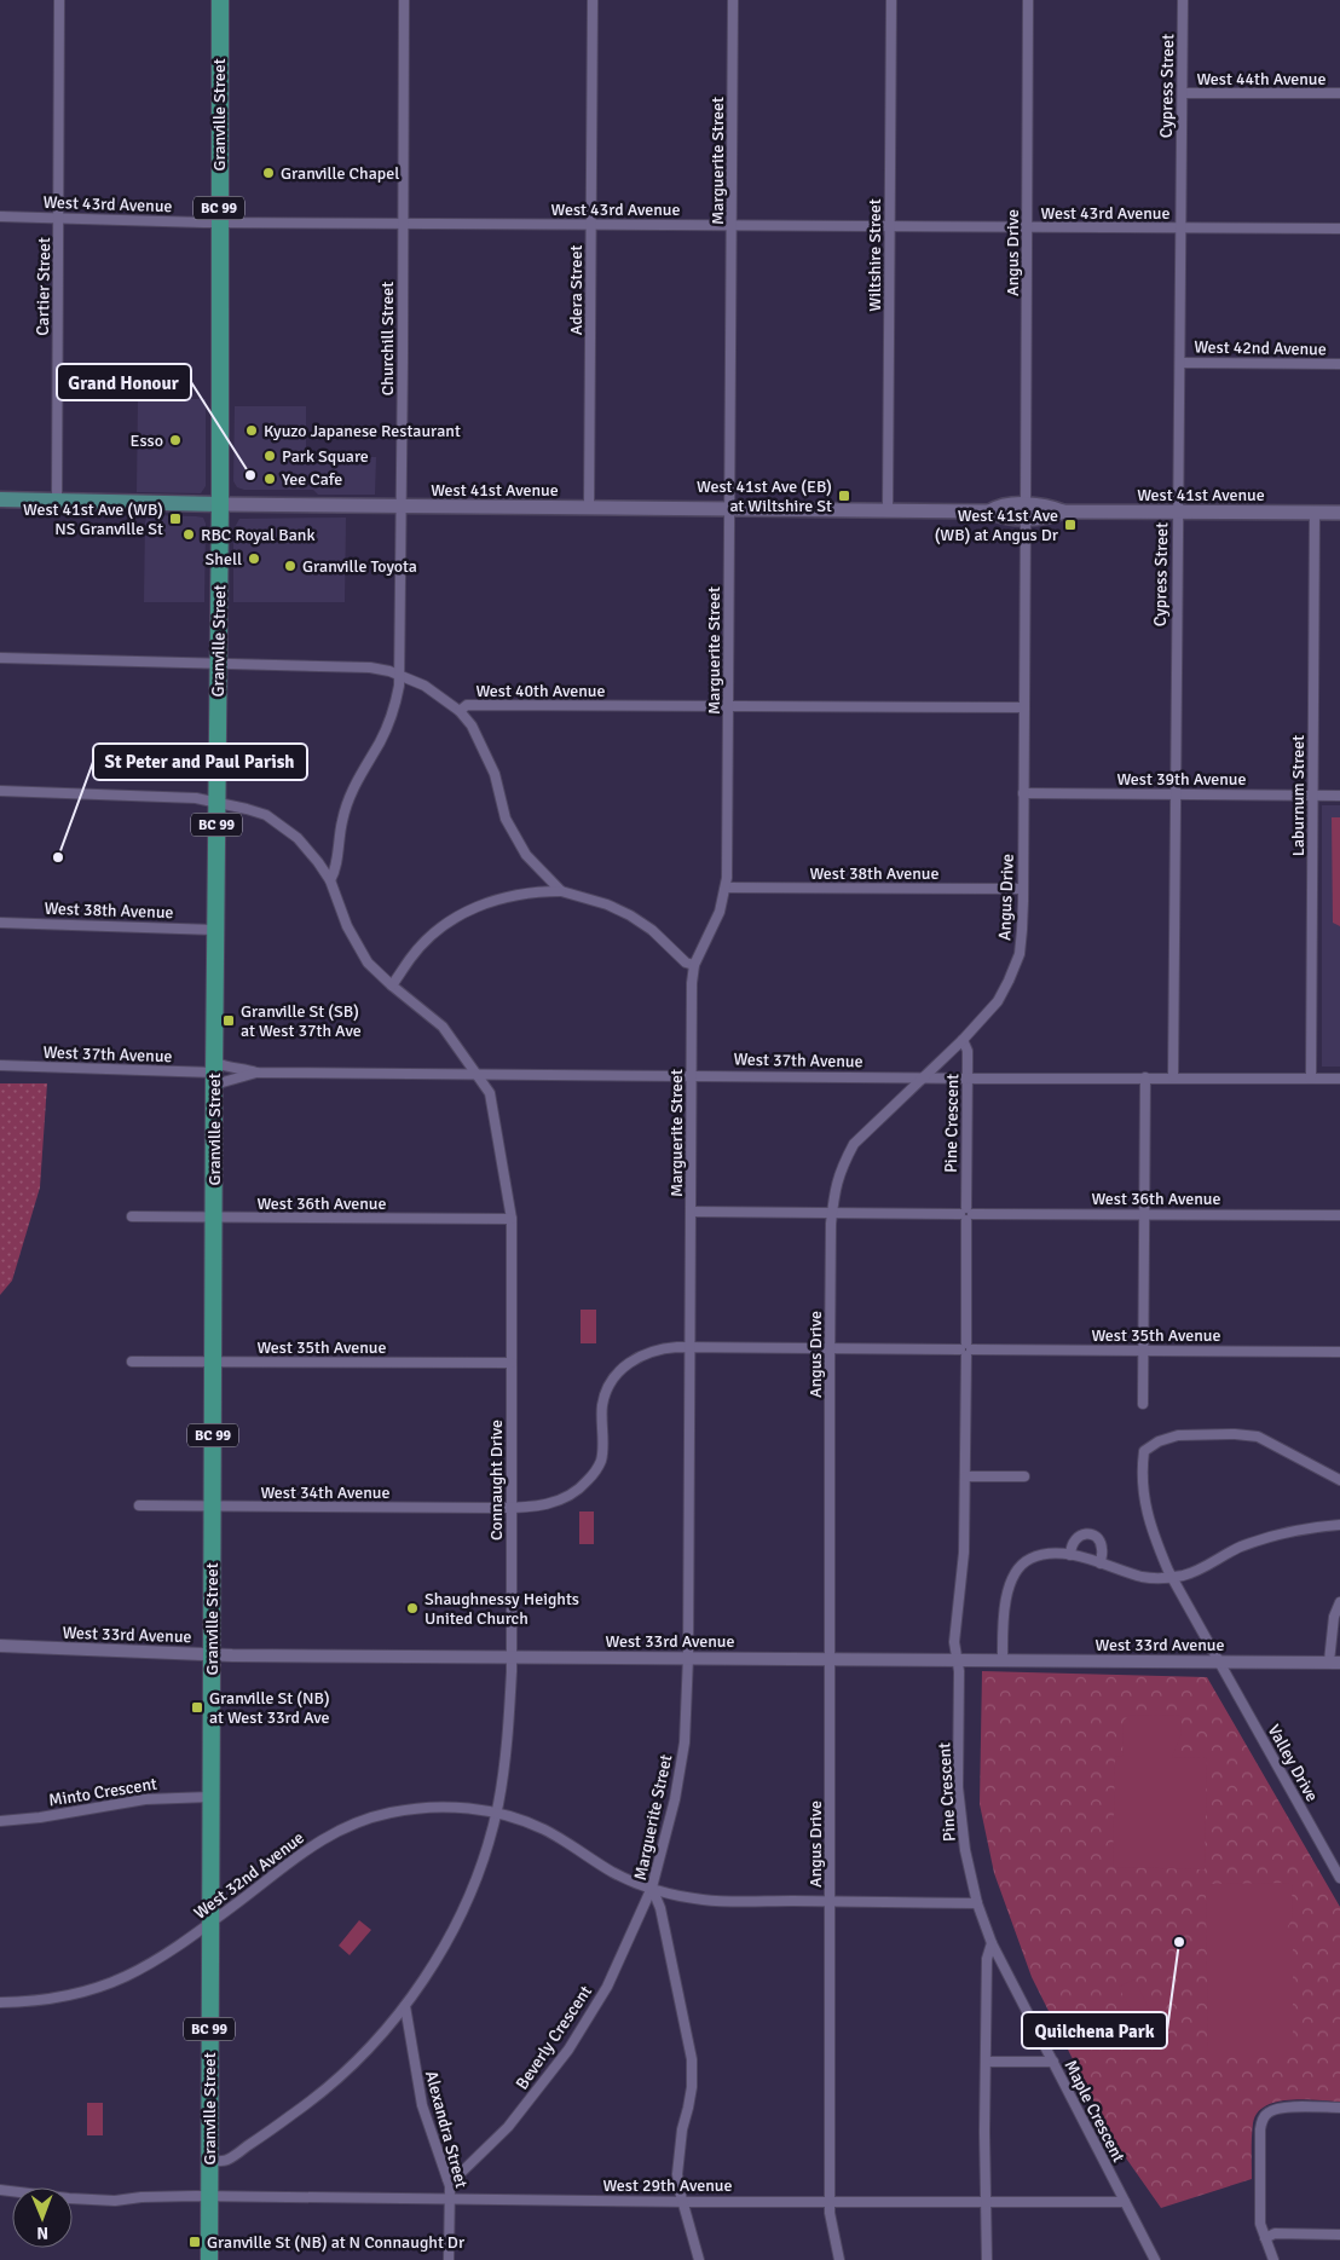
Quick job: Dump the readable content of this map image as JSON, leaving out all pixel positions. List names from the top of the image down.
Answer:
{
  "streets": {
    "highway": ["Granville Street", "BC 99"],
    "main road": ["West 41st Avenue"],
    "street": [
      "West 44th Avenue",
      "Cypress Street",
      "Marguerite Street",
      "West 43rd Avenue",
      "Angus Drive",
      "Wiltshire Street",
      "Cartier Street",
      "Adera Street",
      "Churchill Street",
      "West 42nd Avenue",
      "West 40th Avenue",
      "West 39th Avenue",
      "Laburnum Street",
      "West 38th Avenue",
      "West 37th Avenue",
      "Pine Crescent",
      "West 36th Avenue",
      "West 35th Avenue",
      "Connaught Drive",
      "West 34th Avenue",
      "West 33rd Avenue",
      "Valley Drive",
      "Minto Crescent",
      "West 32nd Avenue",
      "Beverly Crescent",
      "Maple Crescent",
      "Alexandra Street",
      "West 29th Avenue"
    ]
  },
  "crossings": [
    ["West 44th Avenue", "Cypress Street"],
    ["Cypress Street", "West 43rd Avenue"],
    ["Cypress Street", "West 42nd Avenue"],
    ["Cypress Street", "West 41st Avenue"],
    ["Cypress Street", "West 39th Avenue"],
    ["Cypress Street", "West 37th Avenue"],
    ["Granville Street", "West 43rd Avenue"],
    ["Granville Street", "West 41st Avenue"],
    ["Granville Street", "West 40th Avenue"],
    ["Granville Street", "West 38th Avenue"],
    ["Granville Street", "West 37th Avenue"],
    ["Granville Street", "West 36th Avenue"],
    ["Granville Street", "West 35th Avenue"],
    ["Granville Street", "Connaught Drive"],
    ["Granville Street", "West 34th Avenue"],
    ["Granville Street", "West 33rd Avenue"],
    ["Granville Street", "Minto Crescent"],
    ["Granville Street", "West 32nd Avenue"],
    ["Granville Street", "West 29th Avenue"],
    ["Marguerite Street", "West 43rd Avenue"],
    ["Marguerite Street", "West 41st Avenue"],
    ["Marguerite Street", "West 40th Avenue"],
    ["Marguerite Street", "West 38th Avenue"],
    ["Marguerite Street", "West 37th Avenue"],
    ["Marguerite Street", "West 36th Avenue"],
    ["Marguerite Street", "West 35th Avenue"],
    ["Marguerite Street", "West 34th Avenue"],
    ["Marguerite Street", "West 33rd Avenue"],
    ["Marguerite Street", "West 32nd Avenue"],
    ["Marguerite Street", "Beverly Crescent"],
    ["Marguerite Street", "West 29th Avenue"],
    ["West 43rd Avenue", "Angus Drive"],
    ["West 43rd Avenue", "Wiltshire Street"],
    ["West 43rd Avenue", "Cartier Street"],
    ["West 43rd Avenue", "Adera Street"],
    ["West 43rd Avenue", "Churchill Street"],
    ["Angus Drive", "West 41st Avenue"],
    ["Angus Drive", "West 40th Avenue"],
    ["Angus Drive", "West 39th Avenue"],
    ["Angus Drive", "West 38th Avenue"],
    ["Angus Drive", "West 37th Avenue"],
    ["Angus Drive", "Pine Crescent"],
    ["Angus Drive", "West 36th Avenue"],
    ["Angus Drive", "West 35th Avenue"],
    ["Angus Drive", "West 33rd Avenue"],
    ["Angus Drive", "West 32nd Avenue"],
    ["Angus Drive", "West 29th Avenue"],
    ["Wiltshire Street", "West 41st Avenue"],
    ["Cartier Street", "West 41st Avenue"],
    ["Adera Street", "West 41st Avenue"],
    ["Churchill Street", "West 41st Avenue"],
    ["Churchill Street", "West 40th Avenue"],
    ["Churchill Street", "Connaught Drive"],
    ["West 41st Avenue", "Laburnum Street"],
    ["West 39th Avenue", "Laburnum Street"],
    ["Laburnum Street", "West 37th Avenue"],
    ["West 37th Avenue", "Pine Crescent"],
    ["West 37th Avenue", "Connaught Drive"],
    ["Pine Crescent", "West 36th Avenue"],
    ["Pine Crescent", "West 35th Avenue"],
    ["Pine Crescent", "West 33rd Avenue"],
    ["Pine Crescent", "West 32nd Avenue"],
    ["Pine Crescent", "Maple Crescent"],
    ["Pine Crescent", "West 29th Avenue"],
    ["West 36th Avenue", "Connaught Drive"],
    ["West 35th Avenue", "Connaught Drive"],
    ["West 35th Avenue", "West 34th Avenue"],
    ["Connaught Drive", "West 34th Avenue"],
    ["Connaught Drive", "West 33rd Avenue"],
    ["Connaught Drive", "West 32nd Avenue"],
    ["Connaught Drive", "Alexandra Street"],
    ["West 33rd Avenue", "Valley Drive"],
    ["West 32nd Avenue", "Beverly Crescent"],
    ["Beverly Crescent", "Alexandra Street"],
    ["Maple Crescent", "West 29th Avenue"],
    ["Alexandra Street", "West 29th Avenue"]
  ],
  "places": {
    "other": [
      "Granville Chapel",
      "Kyuzo Japanese Restaurant",
      "Esso",
      "Park Square",
      "Grand Honour",
      "Yee Cafe",
      "RBC Royal Bank",
      "Shell",
      "Granville Toyota",
      "St Peter and Paul Parish",
      "Shaughnessy Heights United Church",
      "Quilchena Park"
    ],
    "transit": [
      "West 41st Ave (EB) at Wiltshire St",
      "West 41st Ave (WB) NS Granville St",
      "West 41st Ave (WB) at Angus Dr",
      "Granville St (SB) at West 37th Ave",
      "Granville St (NB) at West 33rd Ave",
      "Granville St (NB) at N Connaught Dr"
    ]
  },
  "north": "bottom"
}
